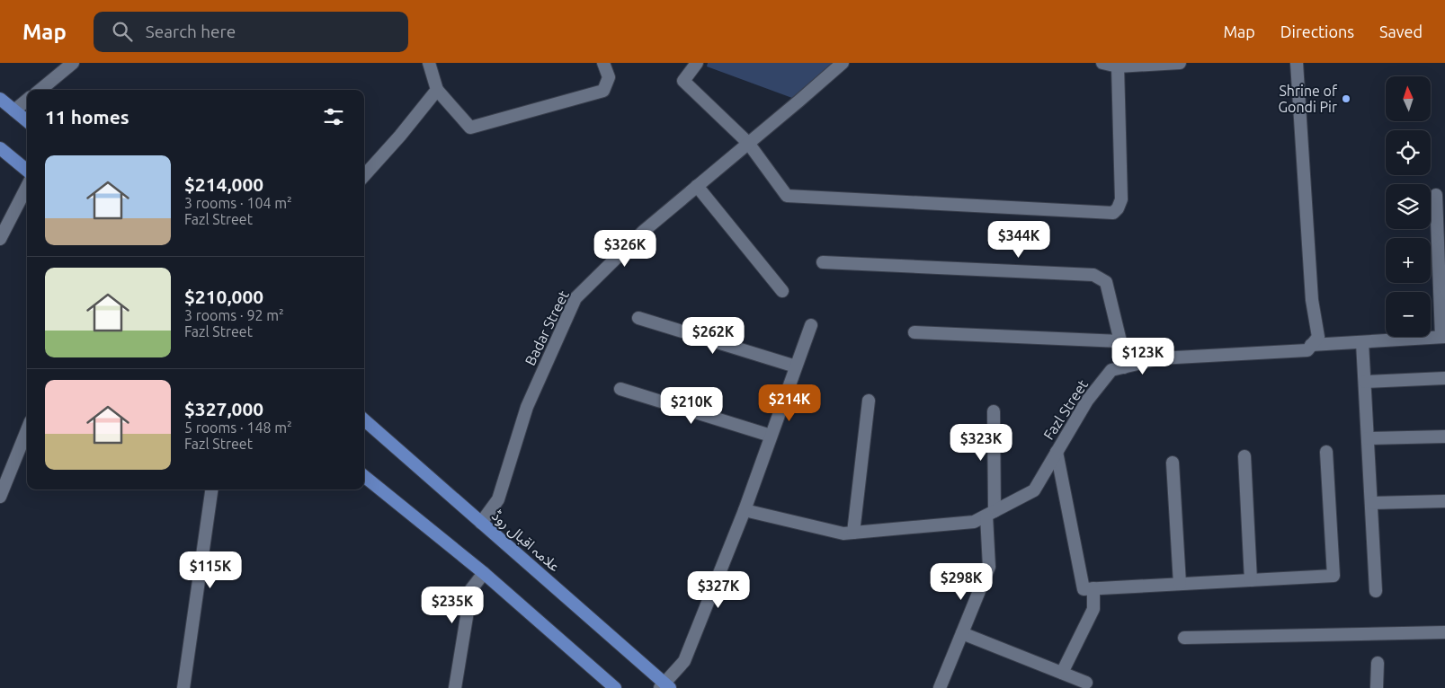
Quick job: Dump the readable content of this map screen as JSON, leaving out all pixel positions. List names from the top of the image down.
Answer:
{
  "streets": {
    "main road": ["علامہ اقبال روڈ"],
    "street": ["Badar Street", "Fazl Street"]
  },
  "crossings": [
    ["Badar Street", "علامہ اقبال روڈ"]
  ],
  "places": ["Shrine of Gondi Pir"],
  "north": "top",
  "page": {
    "header": "Map",
    "search": "Search here",
    "nav": ["Map", "Directions", "Saved"],
    "map_buttons": ["+", "−"],
    "heading": "11 homes",
    "list": [
      {
        "name": "$214,000",
        "note": "3 rooms · 104 m² · Fazl Street"
      },
      {
        "name": "$210,000",
        "note": "3 rooms · 92 m² · Fazl Street"
      },
      {
        "name": "$327,000",
        "note": "5 rooms · 148 m² · Fazl Street"
      }
    ],
    "price": [
      "$344K",
      "$326K",
      "$262K",
      "$123K",
      "$214K",
      "$210K",
      "$323K",
      "$115K",
      "$298K",
      "$327K",
      "$235K"
    ]
  }
}
